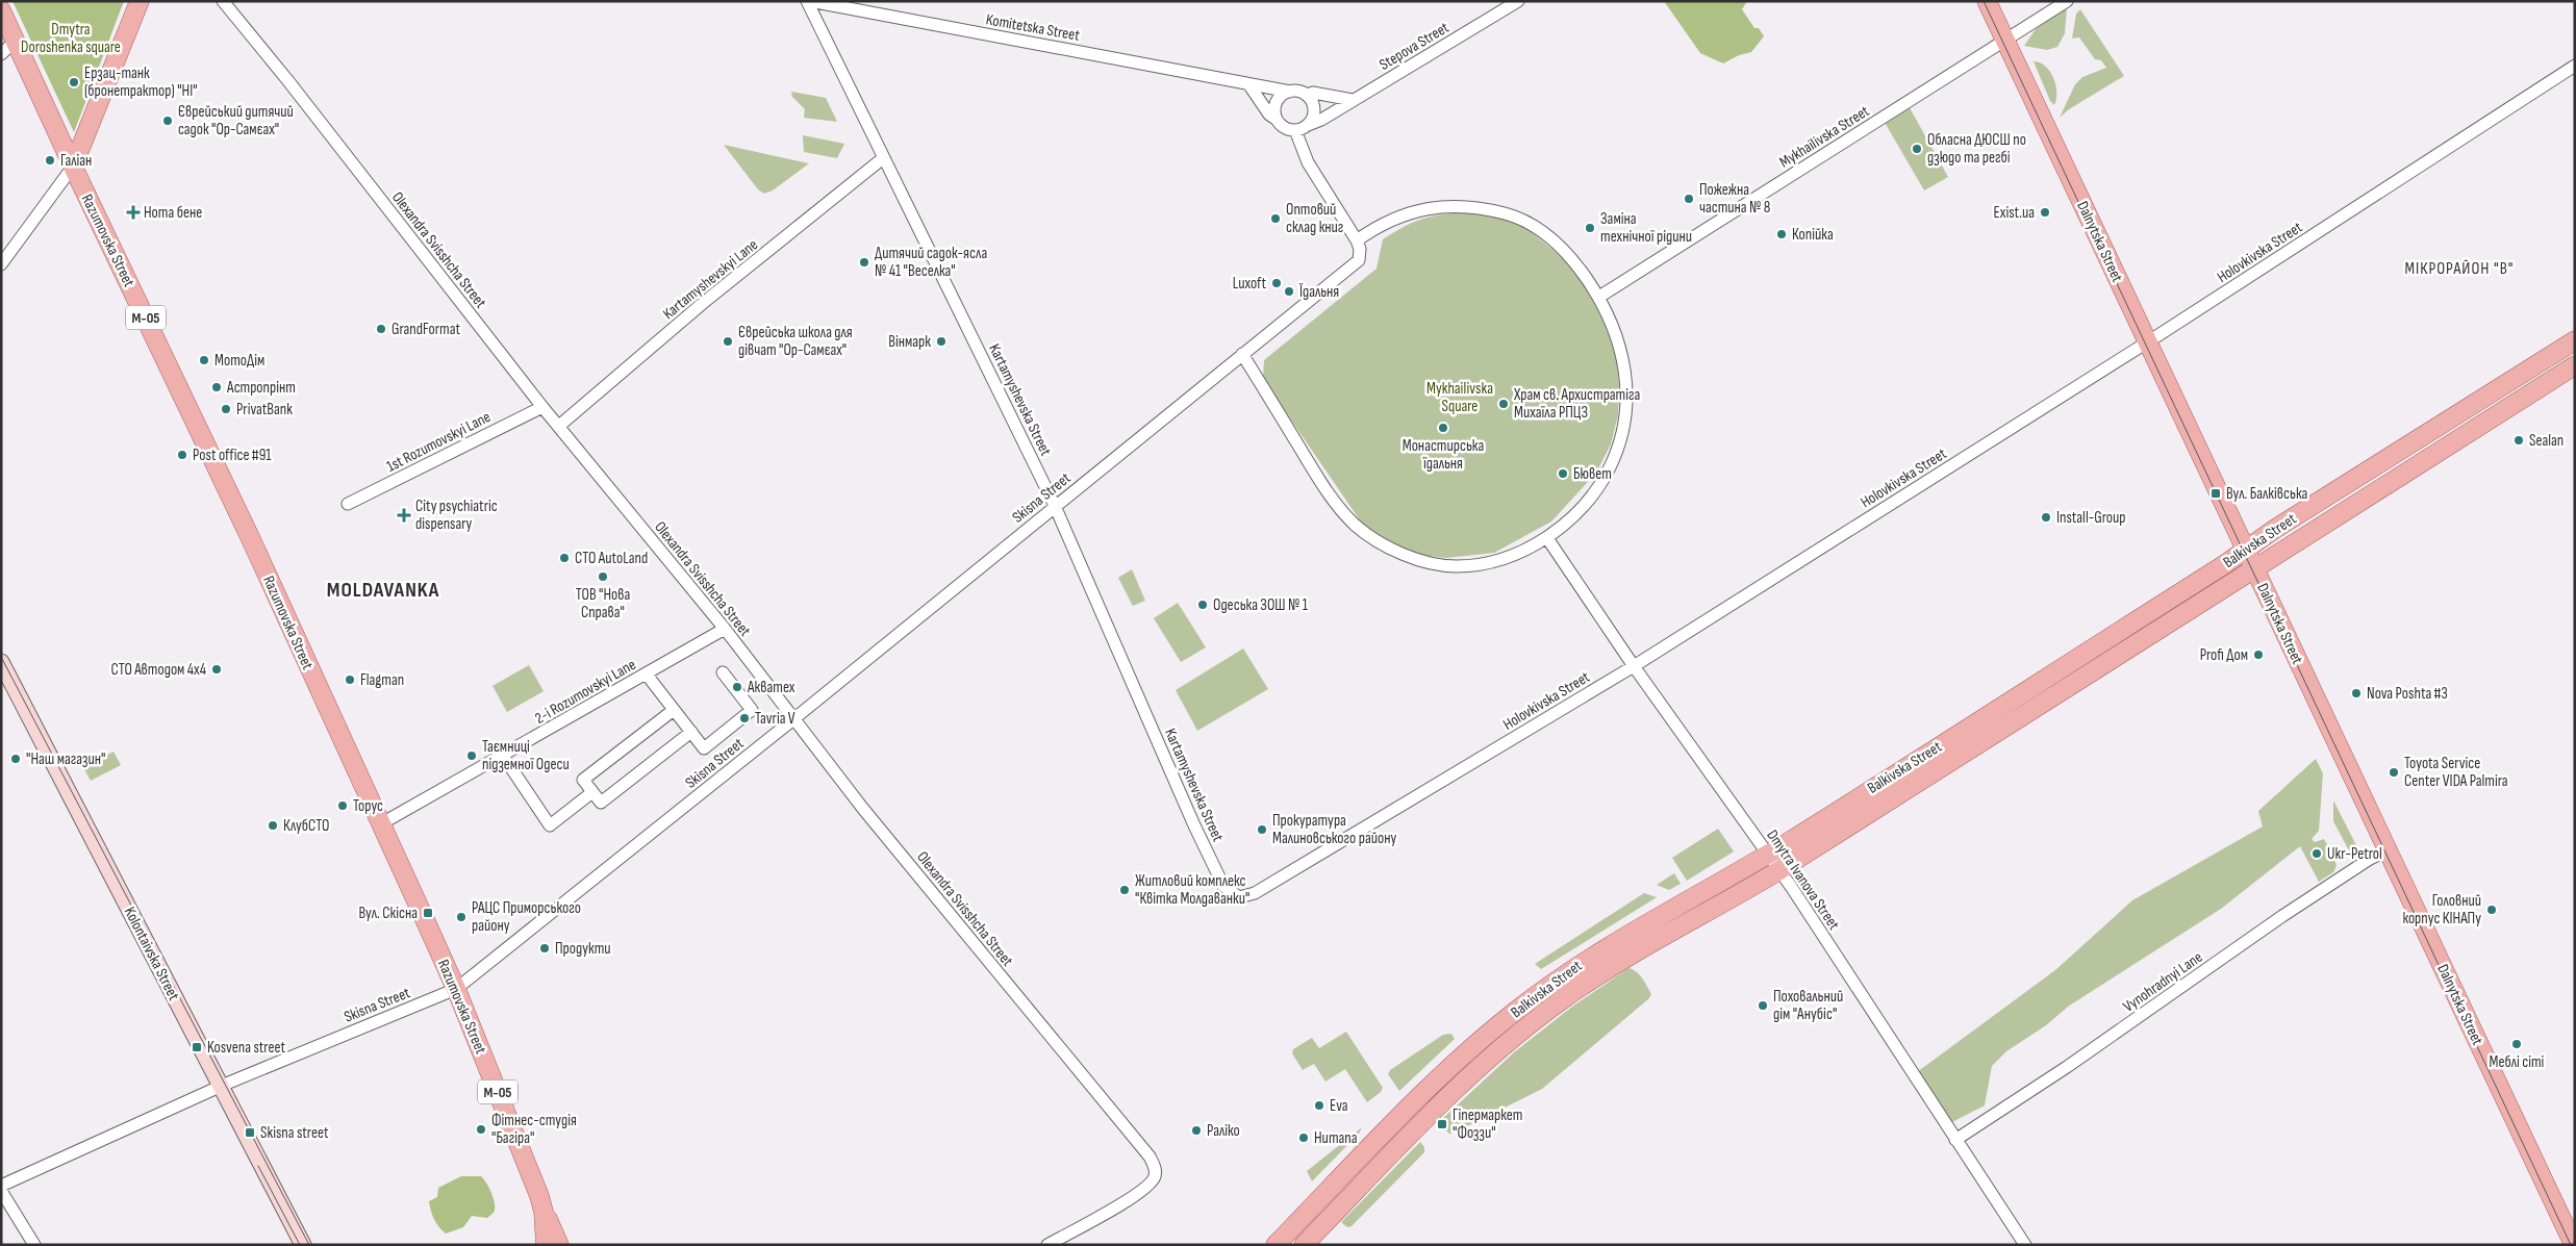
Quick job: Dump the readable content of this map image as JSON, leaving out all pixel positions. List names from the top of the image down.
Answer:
{
  "streets": {
    "main road": [
      "Razumovska Street",
      "Dalnytska Street",
      "М-05",
      "Balkivska Street",
      "Kolontaivska Street"
    ],
    "street": [
      "Komitetska Street",
      "Stepova Street",
      "Mykhailivska Street",
      "Olexandra Svisshcha Street",
      "Holovkivska Street",
      "Kartamyshevskyi Lane",
      "Kartamyshevska Street",
      "1st Rozumovskyi Lane",
      "Skisna Street",
      "2-i Rozumovskyi Lane",
      "Dmytra Ivanova Street",
      "Vynohradnyi Lane"
    ]
  },
  "crossings": [
    ["Komitetska Street", "Stepova Street"],
    ["Komitetska Street", "Kartamyshevska Street"],
    ["Mykhailivska Street", "Dalnytska Street"],
    ["Razumovska Street", "Skisna Street"],
    ["Razumovska Street", "2-i Rozumovskyi Lane"],
    ["Dalnytska Street", "Holovkivska Street"],
    ["Dalnytska Street", "Balkivska Street"],
    ["Dalnytska Street", "Vynohradnyi Lane"],
    ["Olexandra Svisshcha Street", "Kartamyshevskyi Lane"],
    ["Olexandra Svisshcha Street", "1st Rozumovskyi Lane"],
    ["Olexandra Svisshcha Street", "Skisna Street"],
    ["Olexandra Svisshcha Street", "2-i Rozumovskyi Lane"],
    ["Holovkivska Street", "Kartamyshevska Street"],
    ["Holovkivska Street", "Dmytra Ivanova Street"],
    ["Kartamyshevskyi Lane", "Kartamyshevska Street"],
    ["Kartamyshevska Street", "Skisna Street"],
    ["Skisna Street", "Kolontaivska Street"],
    ["Balkivska Street", "Dmytra Ivanova Street"],
    ["Dmytra Ivanova Street", "Vynohradnyi Lane"]
  ],
  "districts": ["МІКРОРАЙОН \"В\"", "MOLDAVANKA"],
  "parks": ["Dmytra Doroshenka square", "Mykhailivska Square"],
  "places": {
    "other": [
      "Ерзац-танк (бронетрактор) \"НІ\"",
      "Єврейський дитячий садок \"Ор-Самєах\"",
      "Обласна ДЮСШ по дзюдо та регбі",
      "Галіан",
      "Пожежна частина № 8",
      "Exist.ua",
      "Оптовий склад книг",
      "Заміна технічної рідини",
      "Копійка",
      "Дитячий садок-ясла № 41 \"Веселка\"",
      "Luxoft",
      "Їдальня",
      "GrandFormat",
      "Єврейська школа для дівчат \"Ор-Самєах\"",
      "Вінмарк",
      "МотоДім",
      "Астропрінт",
      "Храм св. Архистратіга Михаїла РПЦЗ",
      "PrivatBank",
      "Монастирська їдальня",
      "Sealan",
      "Post office #91",
      "Бювет",
      "Install-Group",
      "СТО AutoLand",
      "ТОВ \"Нова Справа\"",
      "Одеська ЗОШ № 1",
      "Profi Дом",
      "СТО Автодом 4х4",
      "Flagman",
      "Акватех",
      "Nova Poshta #3",
      "Tavria V",
      "Таємниці підземної Одеси",
      "\"Наш магазин\"",
      "Toyota Service Center VIDA Palmira",
      "Торус",
      "КлубСТО",
      "Прокуратура Малиновського району",
      "Ukr-Petrol",
      "Житловий комплекс \"Квітка Молдаванки\"",
      "Головний корпус КІНАПу",
      "РАЦС Приморського району",
      "Продукти",
      "Поховальний дім \"Анубіс\"",
      "Меблі сіті",
      "Eva",
      "Фітнес-студія \"Багіра\"",
      "Раліко",
      "Humana"
    ],
    "health": ["Нота бене", "City psychiatric dispensary"],
    "transit": [
      "Вул. Балківська",
      "Вул. Скісна",
      "Kosvena street",
      "Гіпермаркет \"Фоззи\"",
      "Skisna street"
    ]
  }
}
